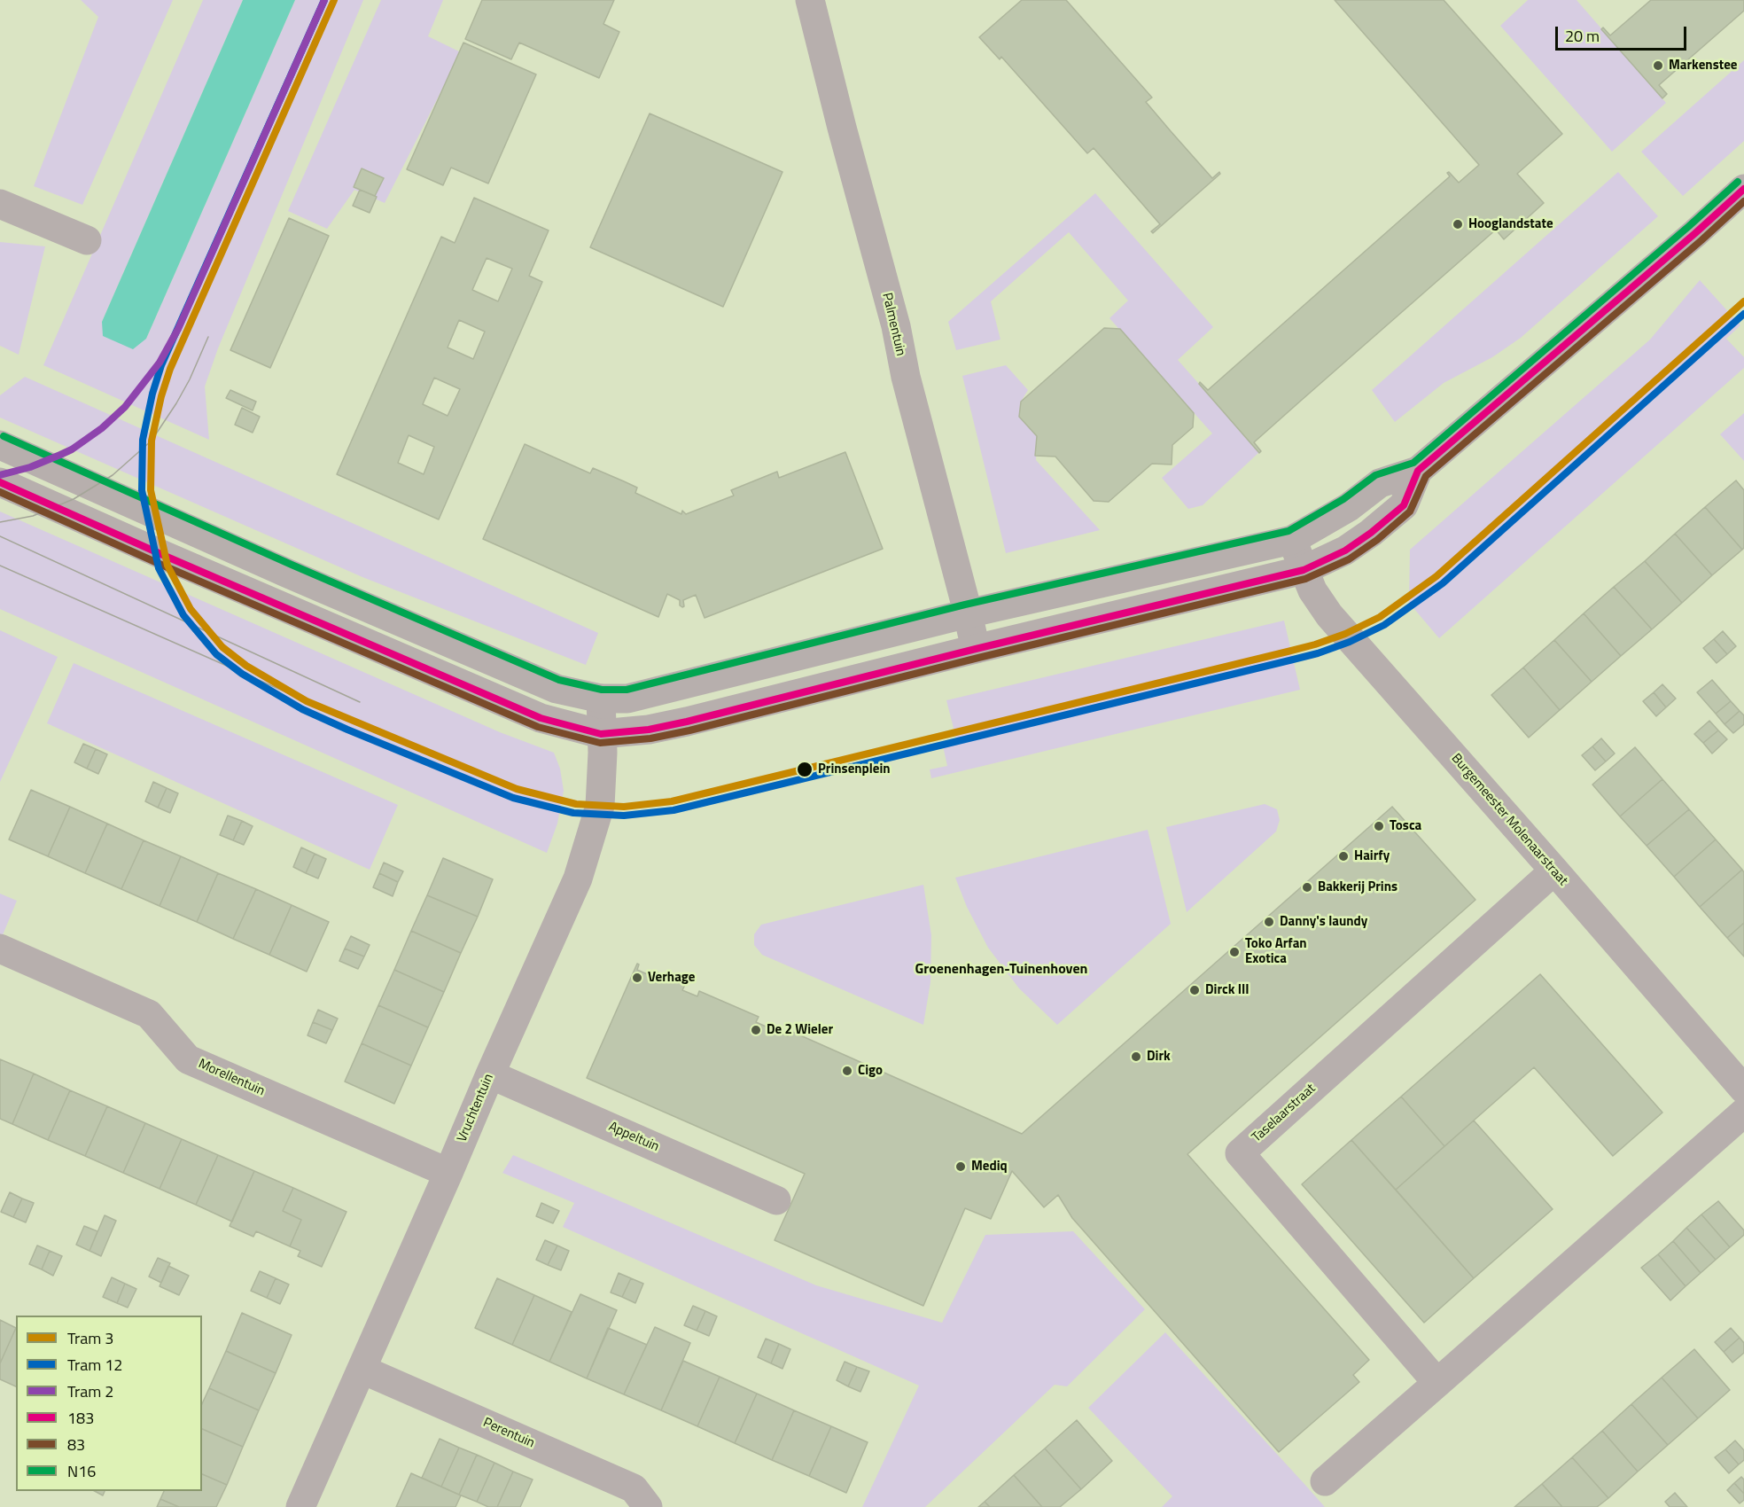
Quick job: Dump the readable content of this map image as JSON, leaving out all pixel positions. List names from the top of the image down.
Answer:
{
  "streets": {
    "street": [
      "Palmentuin",
      "Burgemeester Molenaarstraat",
      "Morellentuin",
      "Vruchtentuin",
      "Taselaarstraat",
      "Appeltuin",
      "Perentuin"
    ]
  },
  "crossings": [
    ["Burgemeester Molenaarstraat", "Taselaarstraat"],
    ["Morellentuin", "Vruchtentuin"],
    ["Vruchtentuin", "Appeltuin"],
    ["Vruchtentuin", "Perentuin"]
  ],
  "districts": ["Groenenhagen-Tuinenhoven"],
  "places": [
    "Markenstee",
    "Hooglandstate",
    "Prinsenplein",
    "Tosca",
    "Hairfy",
    "Bakkerij Prins",
    "Danny's laundy",
    "Toko Arfan Exotica",
    "Verhage",
    "Dirck III",
    "De 2 Wieler",
    "Dirk",
    "Cigo",
    "Mediq"
  ],
  "lines": [
    "tram line 3",
    "tram line 12",
    "tram line 2",
    "transit line N16",
    "transit line 183",
    "transit line 83"
  ],
  "legend": [
    "Tram 3",
    "Tram 12",
    "Tram 2",
    "183",
    "83",
    "N16"
  ],
  "scale_bar": "20 m"
}
